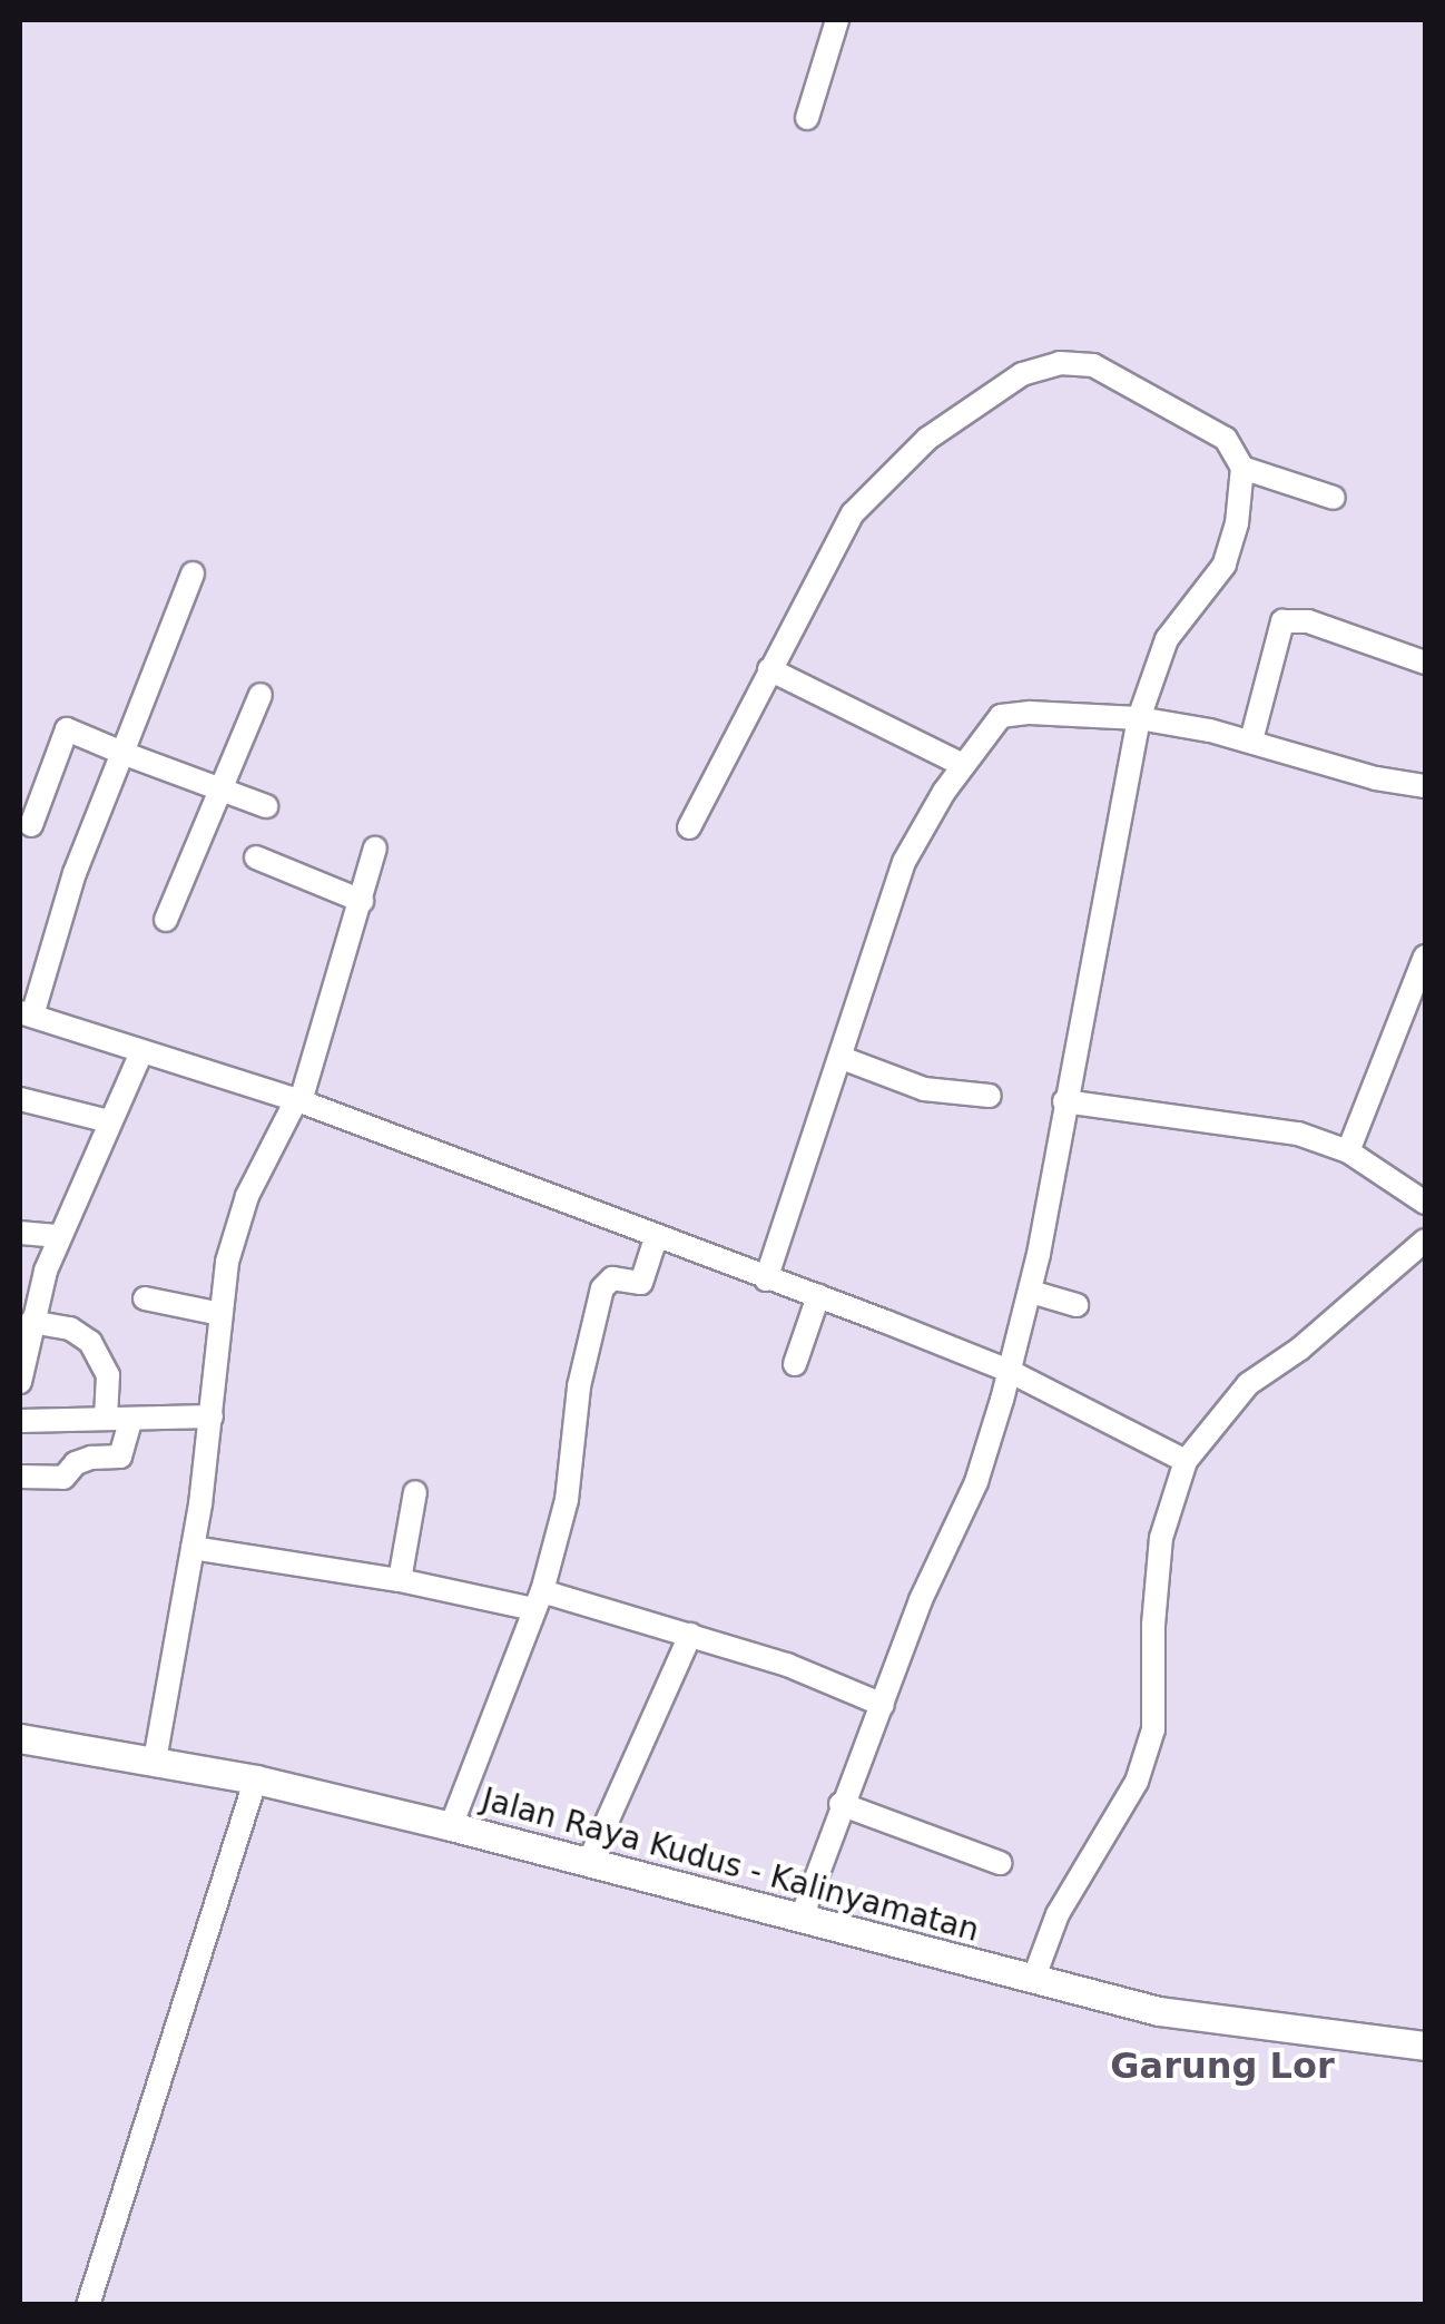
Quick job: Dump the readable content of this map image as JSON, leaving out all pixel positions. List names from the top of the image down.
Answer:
{
  "streets": {
    "main road": ["Jalan Raya Kudus - Kalinyamatan"]
  },
  "districts": ["Garung Lor"]
}
